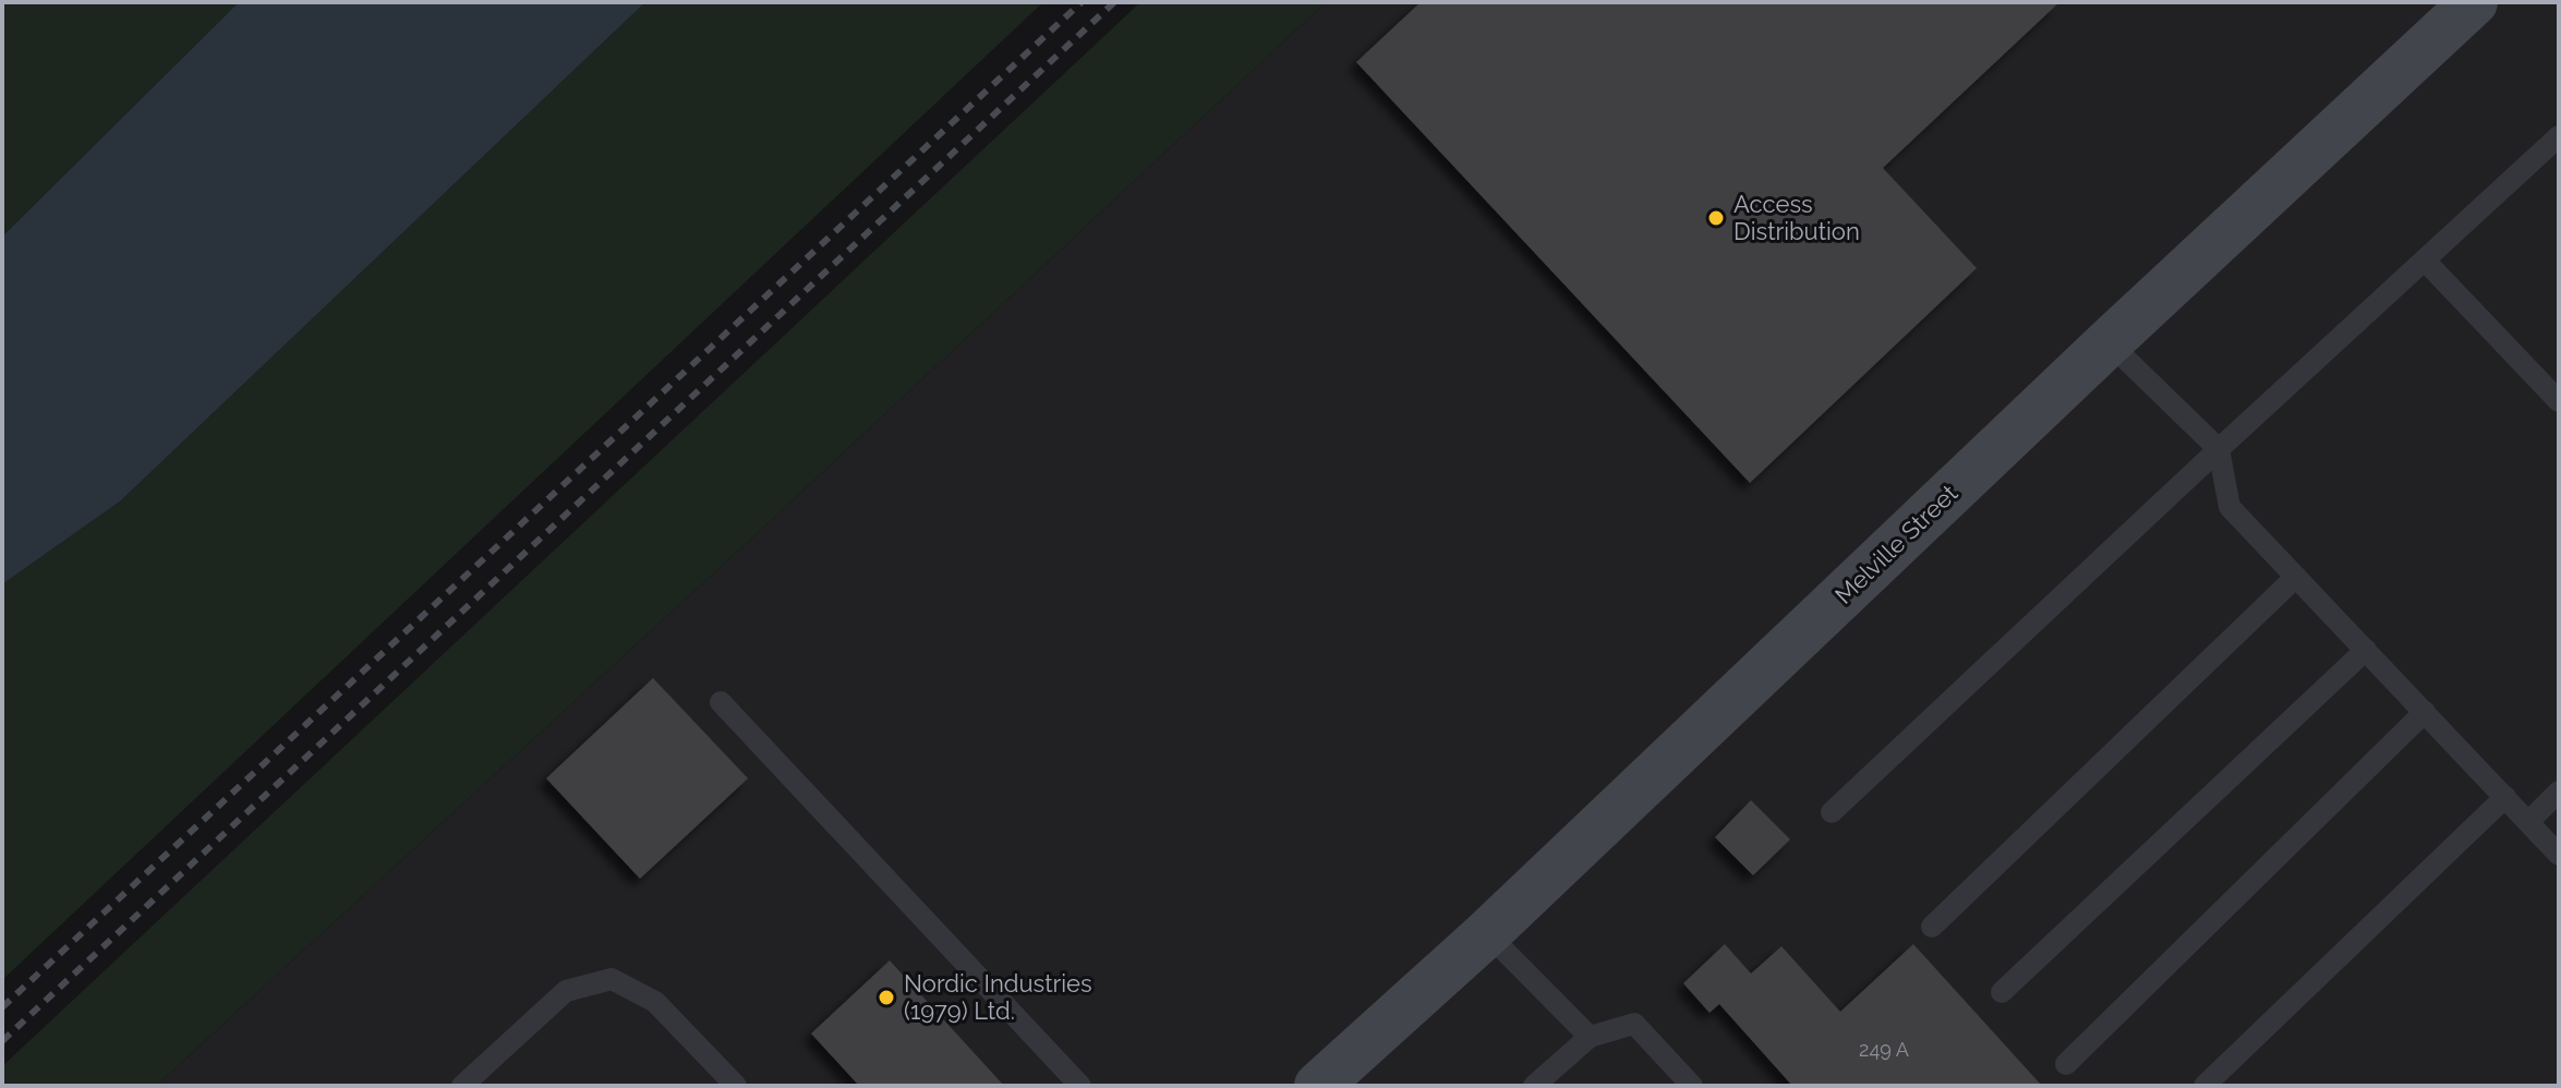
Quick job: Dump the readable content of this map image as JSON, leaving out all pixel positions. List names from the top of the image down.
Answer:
{
  "streets": {
    "street": ["Melville Street"]
  },
  "places": ["Access Distribution", "Nordic Industries (1979) Ltd."],
  "house_numbers": ["249 A"]
}
